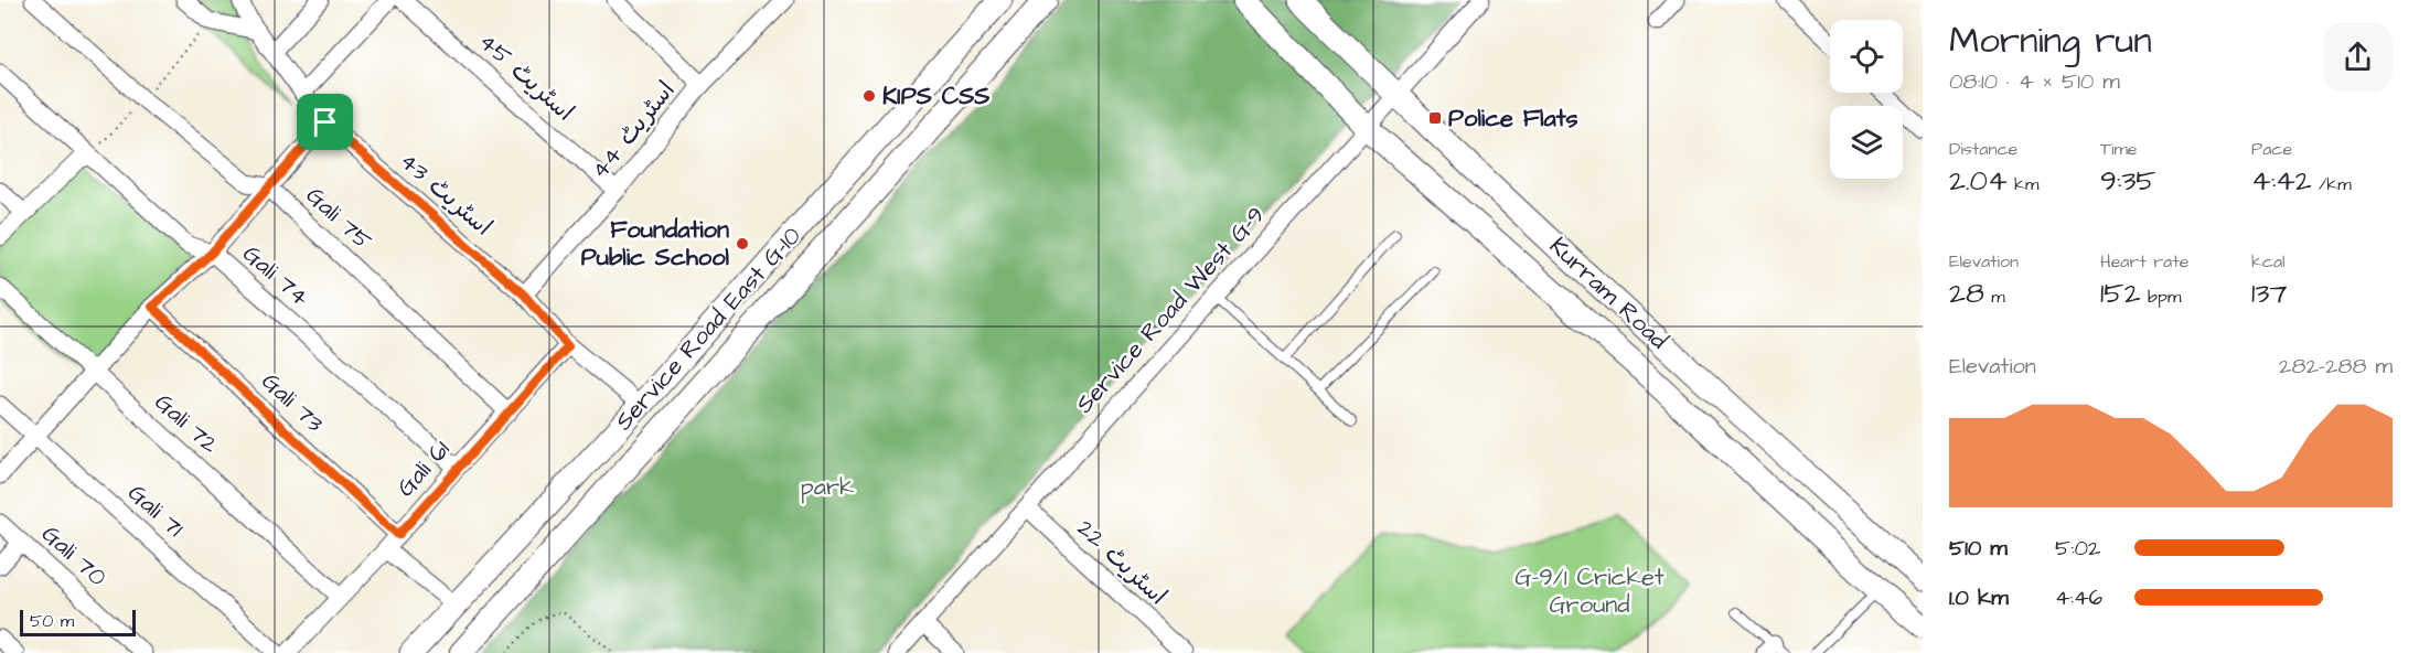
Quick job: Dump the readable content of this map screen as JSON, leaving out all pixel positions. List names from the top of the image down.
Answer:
{
  "streets": {
    "main road": ["Kurram Road", "Service Road East G-10"],
    "street": [
      "اسٹریٹ 45",
      "اسٹریٹ 44",
      "اسٹریٹ 43",
      "Gali 75",
      "Gali 74",
      "Service Road West G-9",
      "Gali 73",
      "Gali 72",
      "Gali 61",
      "Gali 71",
      "Gali 70",
      "اسٹریٹ 22"
    ]
  },
  "crossings": [
    ["اسٹریٹ 45", "اسٹریٹ 44"],
    ["اسٹریٹ 44", "اسٹریٹ 43"],
    ["اسٹریٹ 43", "Service Road East G-10"],
    ["اسٹریٹ 43", "Gali 61"],
    ["Gali 75", "Gali 61"],
    ["Gali 74", "Gali 61"],
    ["Kurram Road", "Service Road West G-9"],
    ["Service Road West G-9", "اسٹریٹ 22"],
    ["Gali 73", "Gali 61"],
    ["Gali 72", "Gali 61"]
  ],
  "parks": ["park", "G-9/1 Cricket Ground"],
  "places": {
    "other": ["KIPS CSS", "Foundation Public School"],
    "transit": ["Police Flats"]
  },
  "scale_bar": "50 m",
  "page": {
    "heading": ["Morning run", "08:10 · 4 × 510 m"],
    "stats": [
      ["Distance", "2.04 km"],
      ["Time", "9:35"],
      ["Pace", "4:42 /km"],
      ["Elevation", "28 m"],
      ["Heart rate", "152 bpm"],
      ["kcal", "137"]
    ],
    "chart": ["Elevation", "282–288 m"],
    "list": [
      {
        "name": "510 m",
        "note": "5:02"
      },
      {
        "name": "1.0 km",
        "note": "4:46"
      }
    ],
    "scale": "50 m"
  }
}
